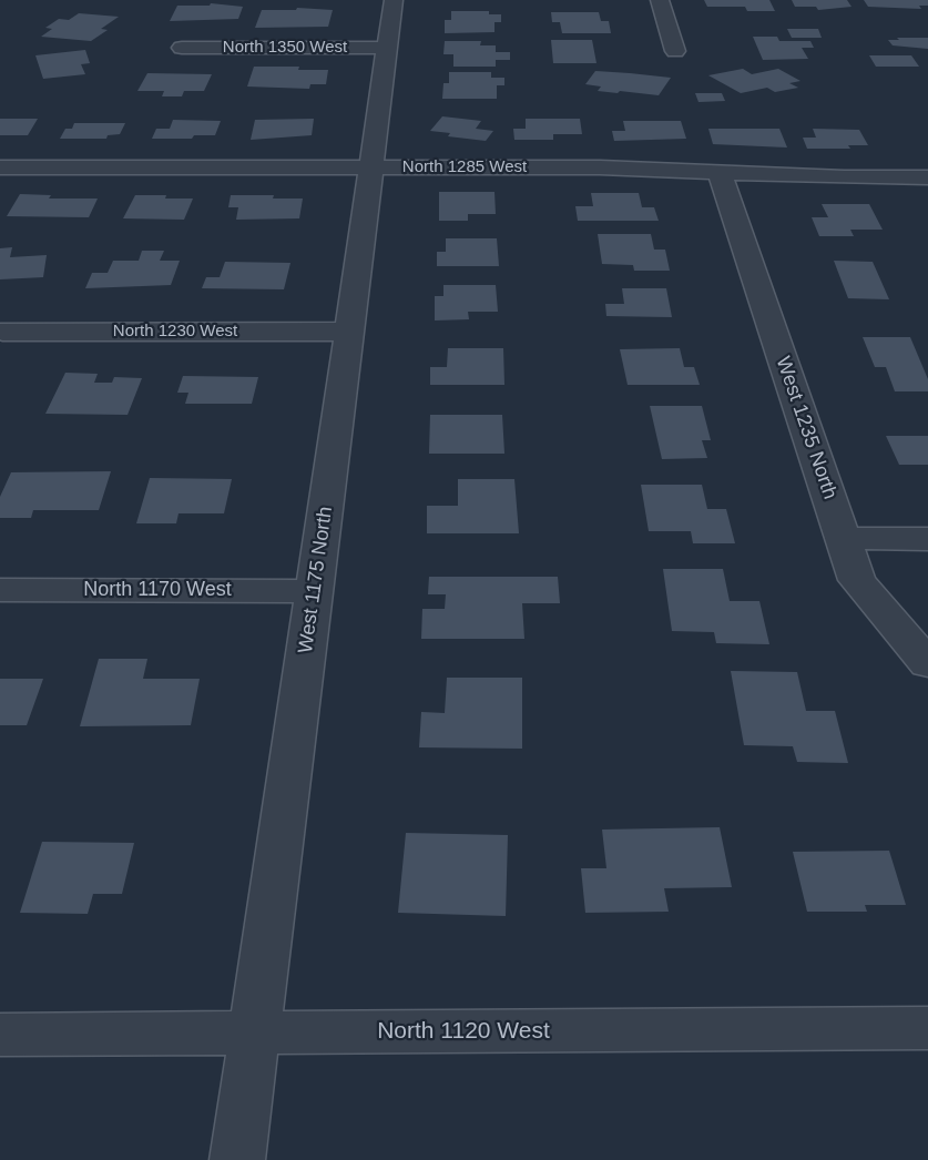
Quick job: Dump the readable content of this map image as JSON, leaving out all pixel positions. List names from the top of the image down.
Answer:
{
  "streets": {
    "street": [
      "North 1350 West",
      "North 1285 West",
      "North 1230 West",
      "West 1235 North",
      "West 1175 North",
      "North 1170 West",
      "North 1120 West"
    ]
  },
  "crossings": [
    ["North 1350 West", "West 1175 North"],
    ["North 1285 West", "West 1235 North"],
    ["North 1285 West", "West 1175 North"],
    ["North 1230 West", "West 1175 North"],
    ["West 1175 North", "North 1170 West"],
    ["West 1175 North", "North 1120 West"]
  ]
}
